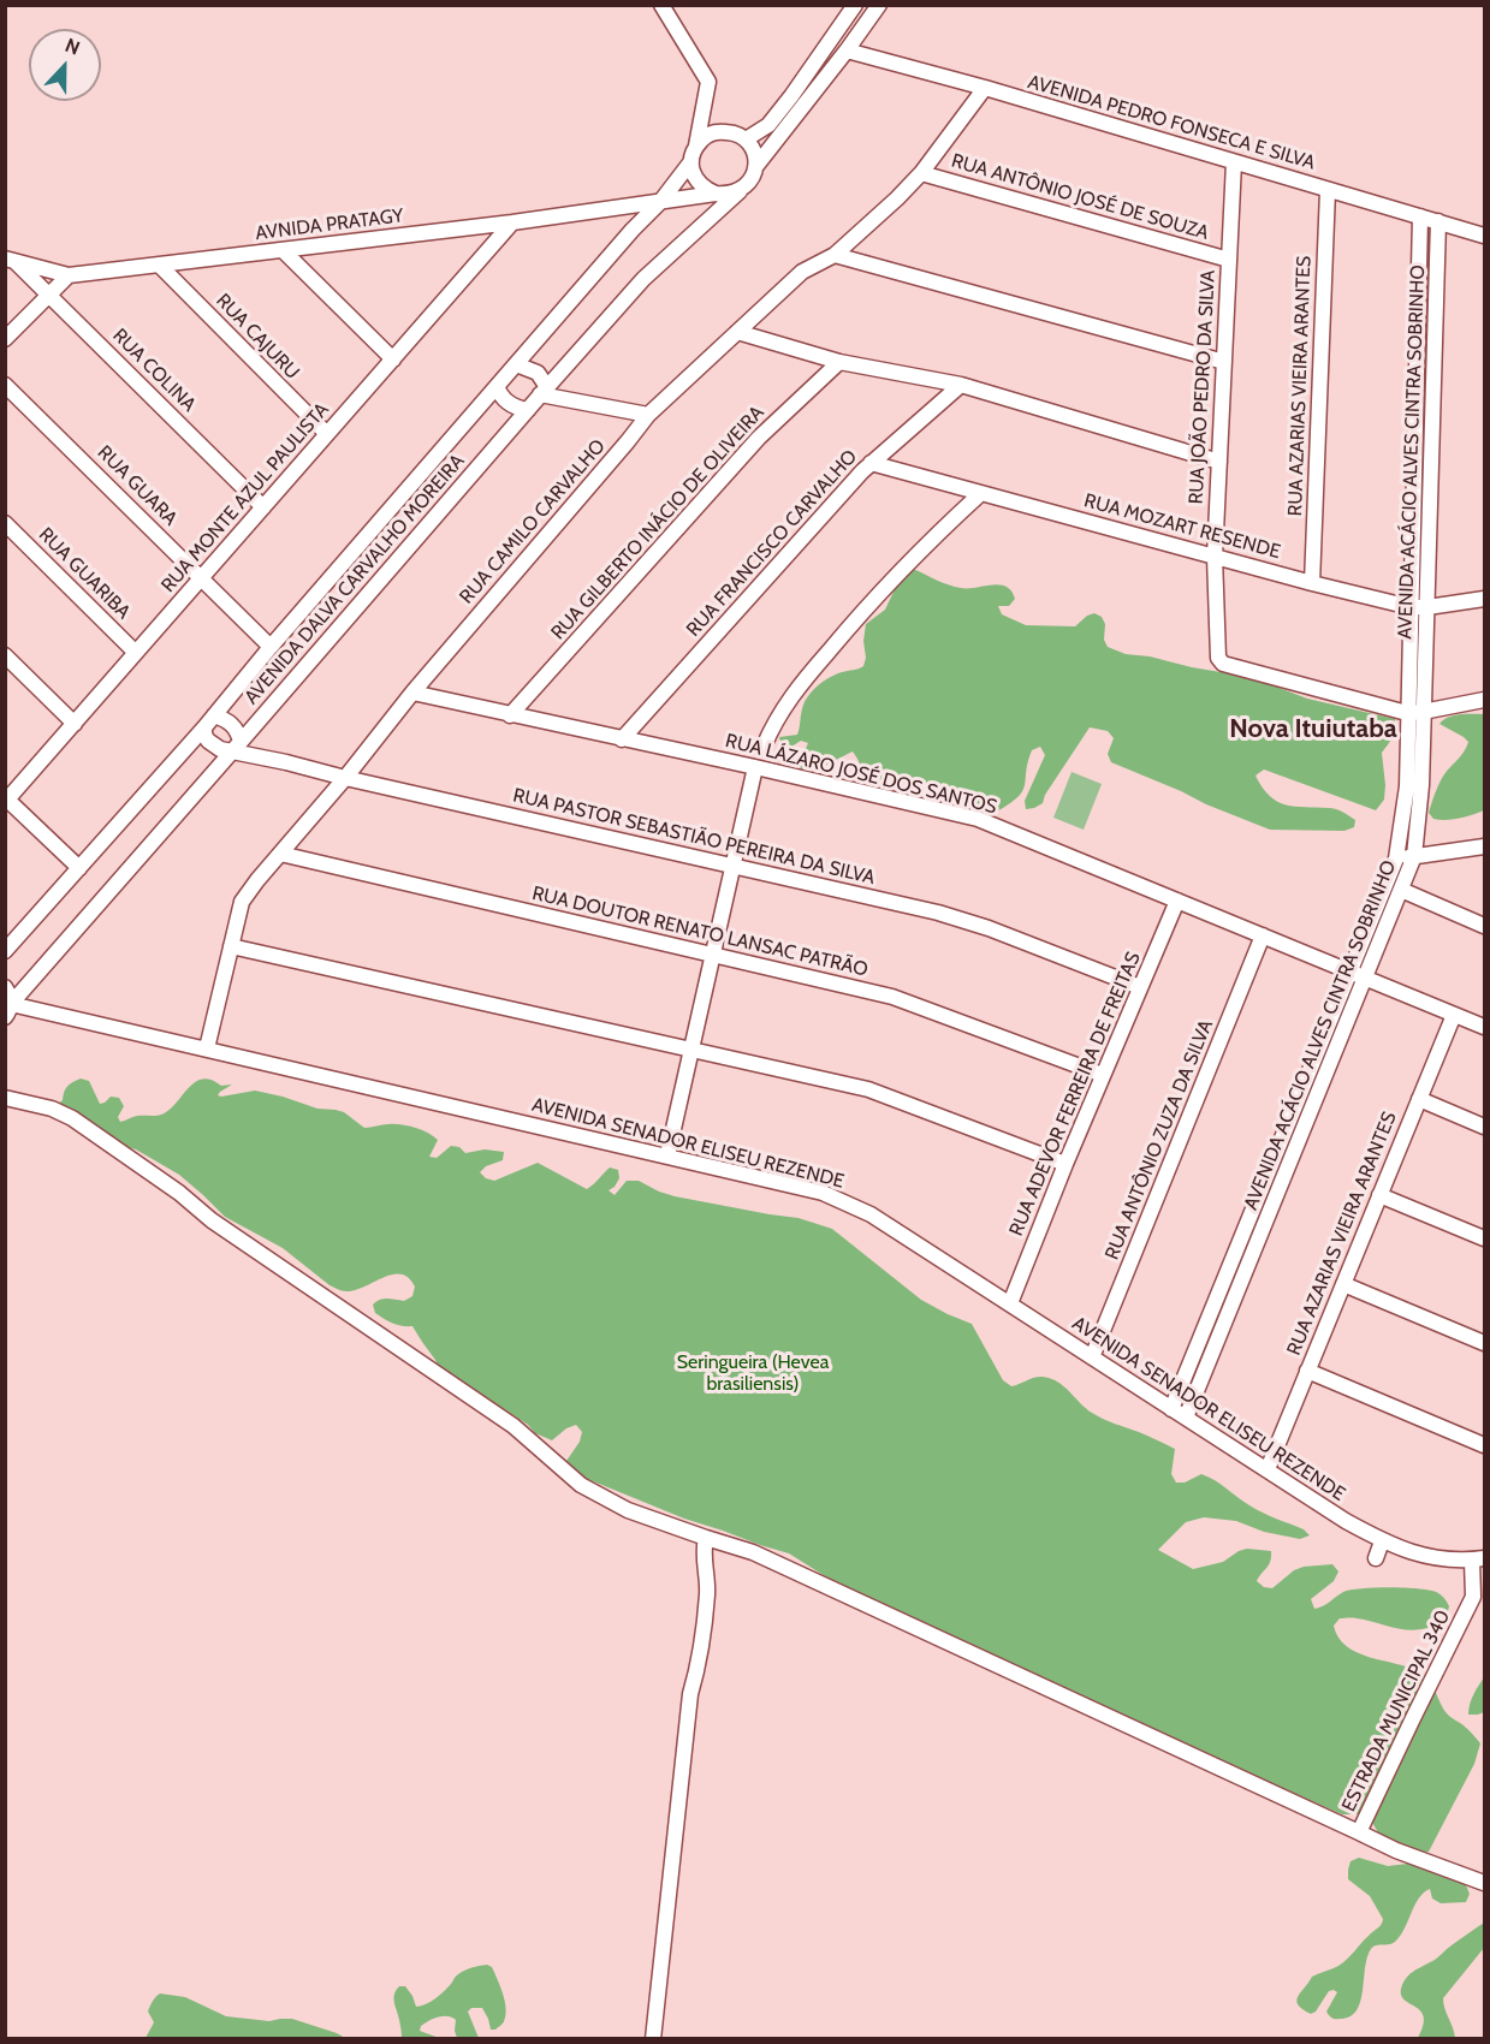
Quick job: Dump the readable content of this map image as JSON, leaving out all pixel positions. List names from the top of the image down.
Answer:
{
  "streets": {
    "street": [
      "AVENIDA PEDRO FONSECA E SILVA",
      "RUA ANTÔNIO JOSÉ DE SOUZA",
      "AVNIDA PRATAGY",
      "RUA CAJURU",
      "RUA COLINA",
      "RUA AZARIAS VIEIRA ARANTES",
      "RUA JOÃO PEDRO DA SILVA",
      "AVENIDA ACÁCIO ALVES CINTRA SOBRINHO",
      "RUA GUARA",
      "RUA MONTE AZUL PAULISTA",
      "RUA CAMILO CARVALHO",
      "RUA GILBERTO INÁCIO DE OLIVEIRA",
      "RUA MOZART RESENDE",
      "RUA FRANCISCO CARVALHO",
      "RUA GUARIBA",
      "AVENIDA DALVA CARVALHO MOREIRA",
      "RUA LÁZARO JOSÉ DOS SANTOS",
      "RUA PASTOR SEBASTIÃO PEREIRA DA SILVA",
      "RUA DOUTOR RENATO LANSAC PATRÃO",
      "RUA ADEVOR FERREIRA DE FREITAS",
      "RUA ANTÔNIO ZUZA DA SILVA",
      "AVENIDA SENADOR ELISEU REZENDE",
      "ESTRADA MUNICIPAL 340"
    ]
  },
  "crossings": [
    ["AVENIDA PEDRO FONSECA E SILVA", "RUA AZARIAS VIEIRA ARANTES"],
    ["AVENIDA PEDRO FONSECA E SILVA", "RUA JOÃO PEDRO DA SILVA"],
    ["AVENIDA PEDRO FONSECA E SILVA", "AVENIDA ACÁCIO ALVES CINTRA SOBRINHO"],
    ["AVENIDA PEDRO FONSECA E SILVA", "RUA CAMILO CARVALHO"],
    ["RUA ANTÔNIO JOSÉ DE SOUZA", "RUA JOÃO PEDRO DA SILVA"],
    ["RUA ANTÔNIO JOSÉ DE SOUZA", "RUA CAMILO CARVALHO"],
    ["AVNIDA PRATAGY", "RUA CAJURU"],
    ["AVNIDA PRATAGY", "RUA COLINA"],
    ["AVNIDA PRATAGY", "RUA MONTE AZUL PAULISTA"],
    ["AVNIDA PRATAGY", "AVENIDA DALVA CARVALHO MOREIRA"],
    ["RUA CAJURU", "RUA MONTE AZUL PAULISTA"],
    ["RUA COLINA", "RUA MONTE AZUL PAULISTA"],
    ["RUA AZARIAS VIEIRA ARANTES", "RUA MOZART RESENDE"],
    ["RUA AZARIAS VIEIRA ARANTES", "RUA LÁZARO JOSÉ DOS SANTOS"],
    ["RUA AZARIAS VIEIRA ARANTES", "AVENIDA SENADOR ELISEU REZENDE"],
    ["RUA JOÃO PEDRO DA SILVA", "AVENIDA ACÁCIO ALVES CINTRA SOBRINHO"],
    ["RUA JOÃO PEDRO DA SILVA", "RUA MOZART RESENDE"],
    ["AVENIDA ACÁCIO ALVES CINTRA SOBRINHO", "RUA MOZART RESENDE"],
    ["AVENIDA ACÁCIO ALVES CINTRA SOBRINHO", "RUA LÁZARO JOSÉ DOS SANTOS"],
    ["AVENIDA ACÁCIO ALVES CINTRA SOBRINHO", "AVENIDA SENADOR ELISEU REZENDE"],
    ["RUA GUARA", "RUA MONTE AZUL PAULISTA"],
    ["RUA GUARA", "AVENIDA DALVA CARVALHO MOREIRA"],
    ["RUA MONTE AZUL PAULISTA", "RUA GUARIBA"],
    ["RUA CAMILO CARVALHO", "RUA LÁZARO JOSÉ DOS SANTOS"],
    ["RUA CAMILO CARVALHO", "RUA PASTOR SEBASTIÃO PEREIRA DA SILVA"],
    ["RUA CAMILO CARVALHO", "RUA DOUTOR RENATO LANSAC PATRÃO"],
    ["RUA CAMILO CARVALHO", "AVENIDA SENADOR ELISEU REZENDE"],
    ["RUA GILBERTO INÁCIO DE OLIVEIRA", "RUA LÁZARO JOSÉ DOS SANTOS"],
    ["RUA MOZART RESENDE", "RUA FRANCISCO CARVALHO"],
    ["RUA FRANCISCO CARVALHO", "RUA LÁZARO JOSÉ DOS SANTOS"],
    ["AVENIDA DALVA CARVALHO MOREIRA", "RUA PASTOR SEBASTIÃO PEREIRA DA SILVA"],
    ["AVENIDA DALVA CARVALHO MOREIRA", "AVENIDA SENADOR ELISEU REZENDE"],
    ["RUA LÁZARO JOSÉ DOS SANTOS", "RUA ADEVOR FERREIRA DE FREITAS"],
    ["RUA LÁZARO JOSÉ DOS SANTOS", "RUA ANTÔNIO ZUZA DA SILVA"],
    ["RUA PASTOR SEBASTIÃO PEREIRA DA SILVA", "RUA ADEVOR FERREIRA DE FREITAS"],
    ["RUA DOUTOR RENATO LANSAC PATRÃO", "RUA ADEVOR FERREIRA DE FREITAS"],
    ["RUA ADEVOR FERREIRA DE FREITAS", "AVENIDA SENADOR ELISEU REZENDE"],
    ["RUA ANTÔNIO ZUZA DA SILVA", "AVENIDA SENADOR ELISEU REZENDE"],
    ["AVENIDA SENADOR ELISEU REZENDE", "ESTRADA MUNICIPAL 340"]
  ],
  "districts": ["Nova Ituiutaba"],
  "parks": ["Seringueira (Hevea brasiliensis)"],
  "north": "top"
}
